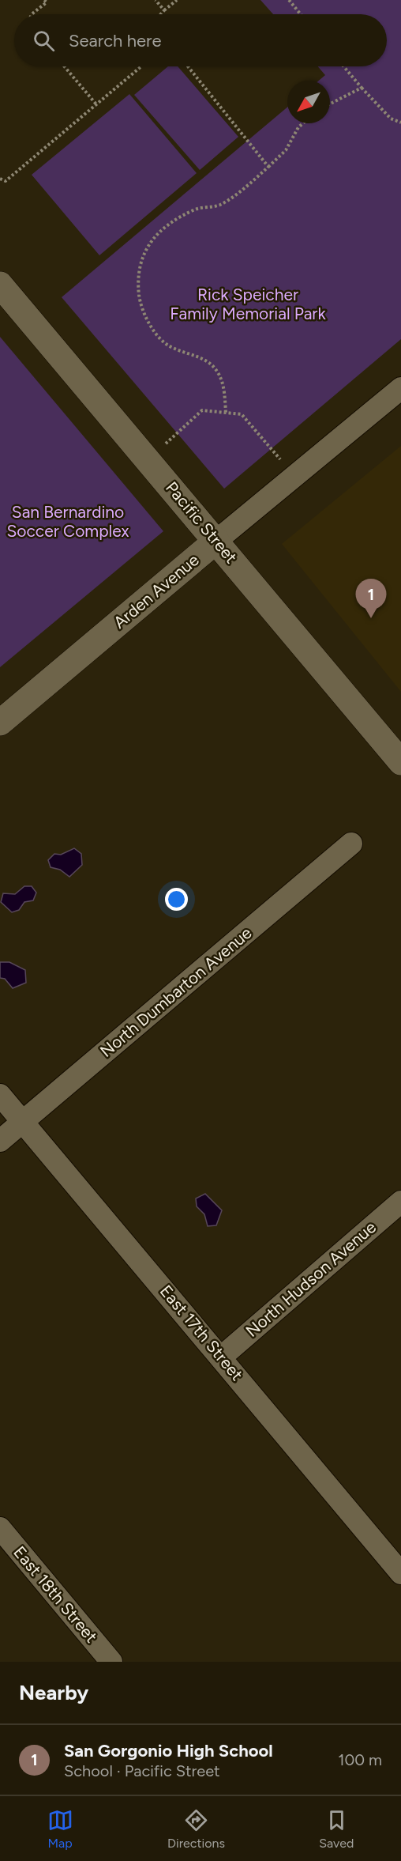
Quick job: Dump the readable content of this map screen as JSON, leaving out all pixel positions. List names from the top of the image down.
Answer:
{
  "streets": {
    "street": [
      "Pacific Street",
      "Arden Avenue",
      "North Dumbarton Avenue",
      "North Hudson Avenue",
      "East 17th Street",
      "East 18th Street"
    ]
  },
  "crossings": [
    ["Pacific Street", "Arden Avenue"],
    ["North Dumbarton Avenue", "East 17th Street"],
    ["North Hudson Avenue", "East 17th Street"]
  ],
  "parks": ["Rick Speicher Family Memorial Park", "San Bernardino Soccer Complex"],
  "north": "bottom left",
  "page": {
    "search": "Search here",
    "pins": "1",
    "heading": "Nearby",
    "list": [
      {
        "mark": "1",
        "name": "San Gorgonio High School",
        "note": "School · Pacific Street",
        "value": "100 m"
      }
    ],
    "nav": ["Map", "Directions", "Saved"]
  }
}
